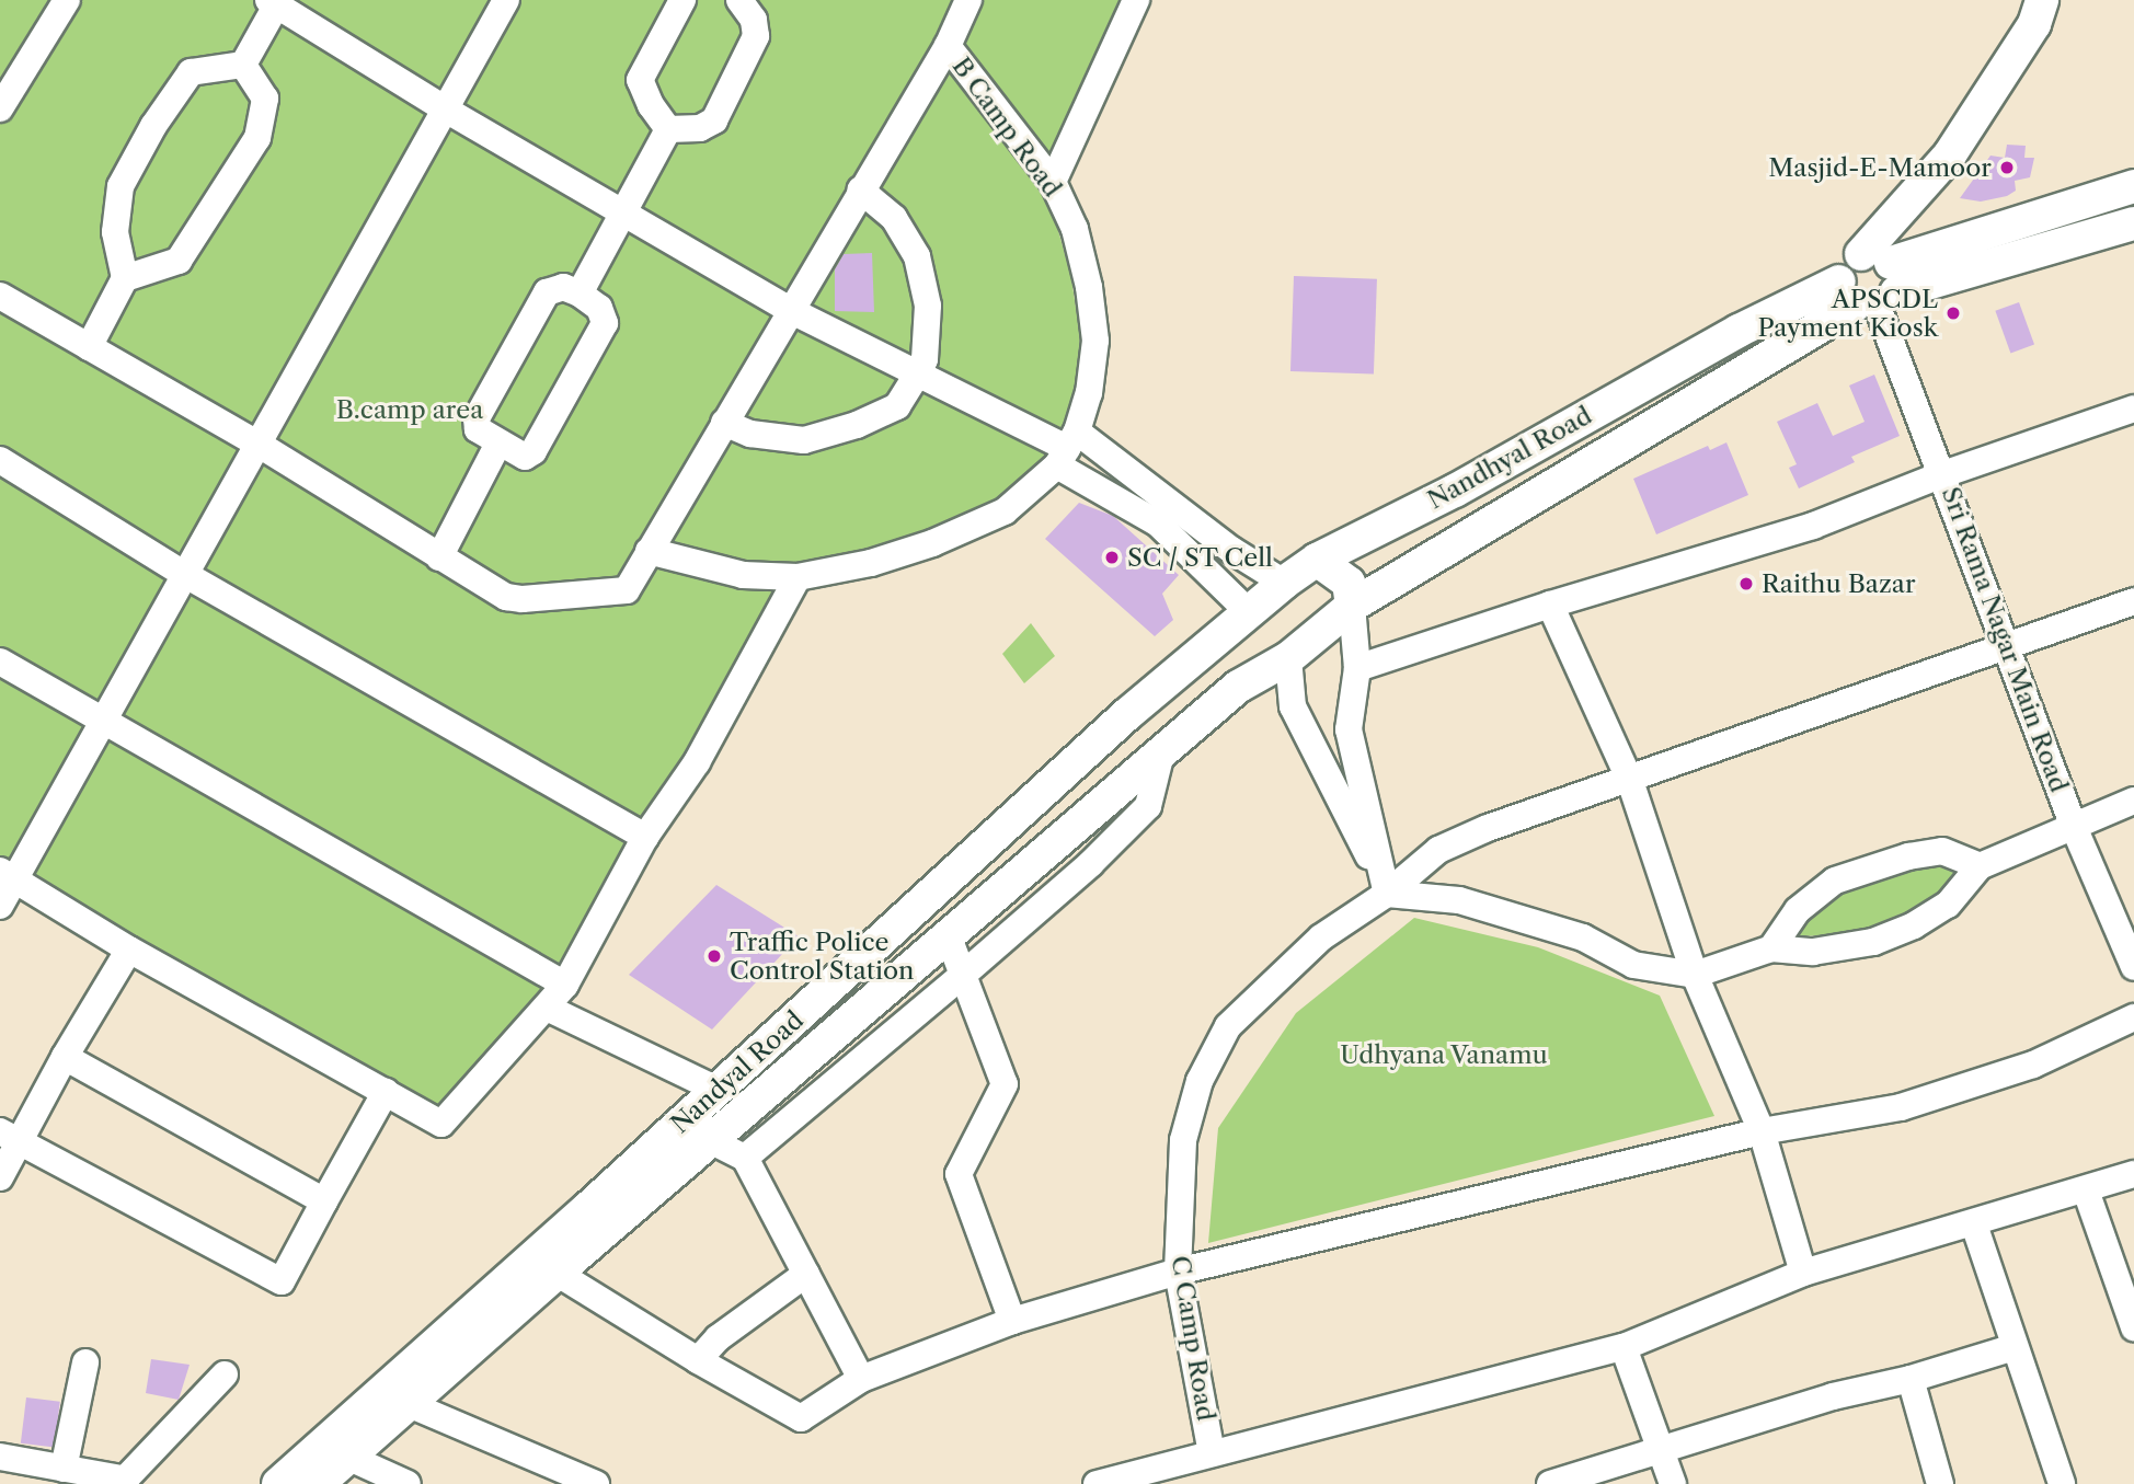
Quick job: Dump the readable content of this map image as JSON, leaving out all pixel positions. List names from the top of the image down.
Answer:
{
  "streets": {
    "main road": ["Nandhyal Road", "Nandyal Road"],
    "street": ["B Camp Road", "Sri Rama Nagar Main Road", "C Camp Road"]
  },
  "crossings": [
    ["Nandhyal Road", "Sri Rama Nagar Main Road"],
    ["Nandhyal Road", "Nandyal Road"],
    ["Sri Rama Nagar Main Road", "Nandyal Road"],
    ["Sri Rama Nagar Main Road", "C Camp Road"]
  ],
  "parks": ["B.camp area", "Udhyana Vanamu"],
  "places": [
    "Masjid-E-Mamoor",
    "APSCDL Payment Kiosk",
    "SC / ST Cell",
    "Raithu Bazar",
    "Traffic Police Control Station"
  ]
}
